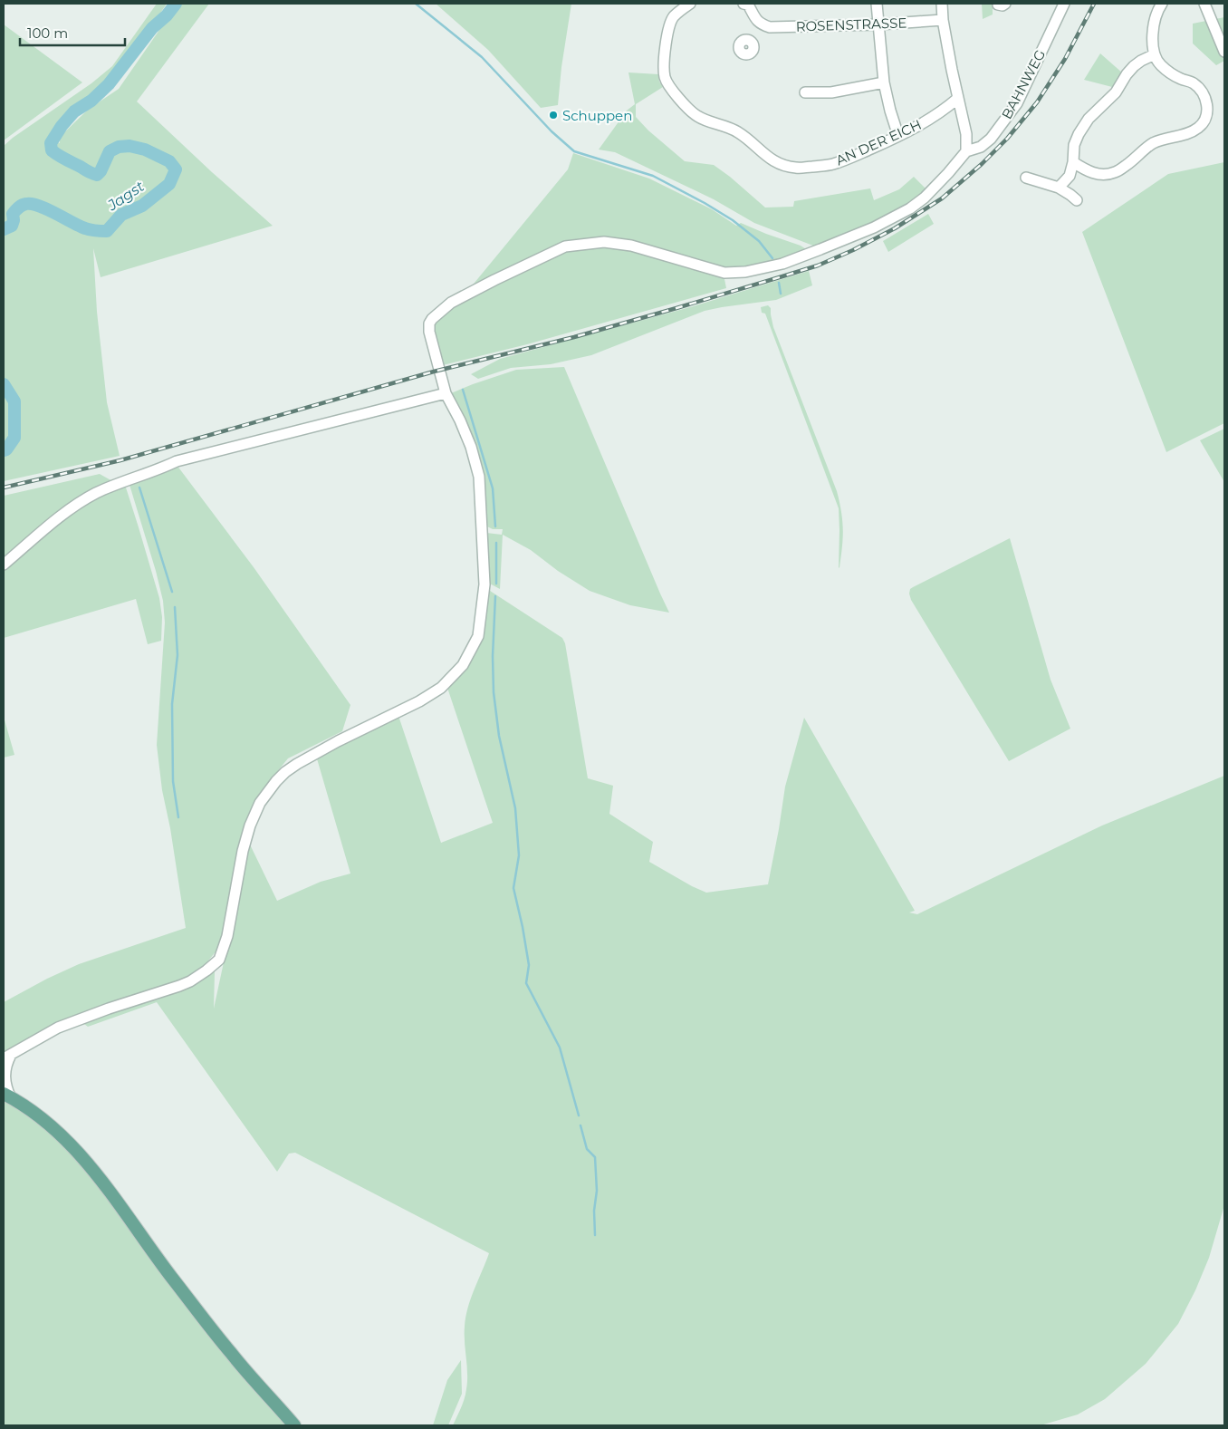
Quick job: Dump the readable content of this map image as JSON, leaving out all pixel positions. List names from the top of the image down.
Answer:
{
  "streets": {
    "street": ["ROSENSTRASSE", "BAHNWEG", "AN DER EICH"]
  },
  "water": ["Jagst"],
  "places": ["Schuppen"],
  "scale_bar": "100 m"
}
